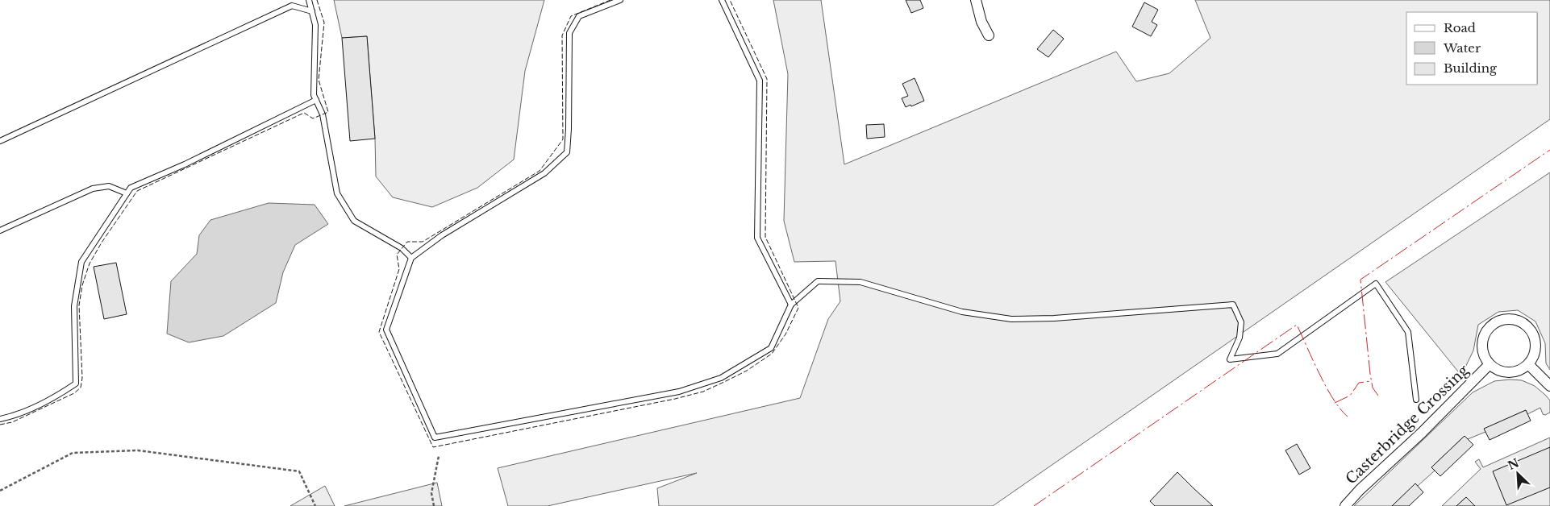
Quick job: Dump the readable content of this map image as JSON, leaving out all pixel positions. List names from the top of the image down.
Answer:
{
  "streets": {
    "street": ["Casterbridge Crossing"]
  },
  "legend": ["Road", "Water", "Building"],
  "north": "top left"
}
